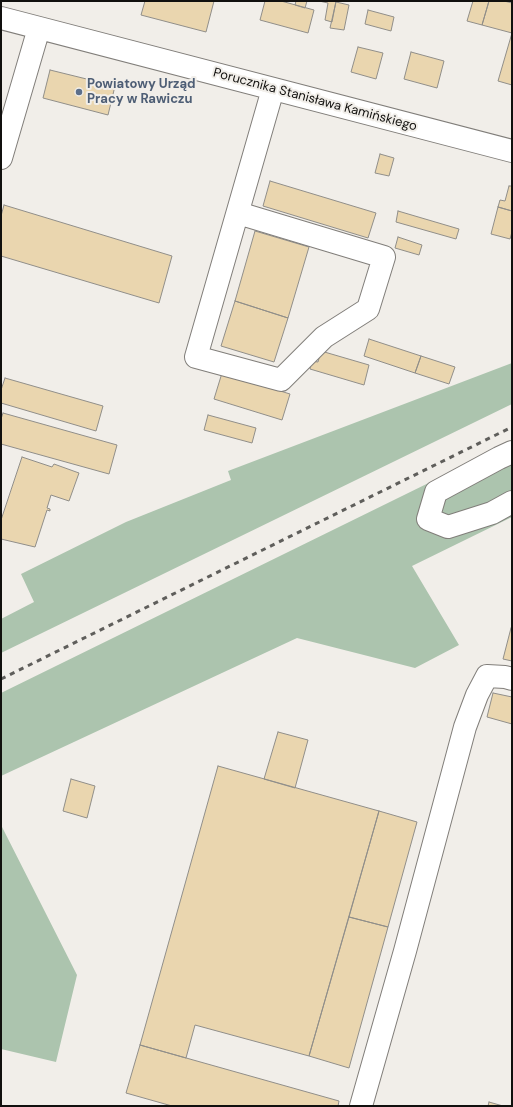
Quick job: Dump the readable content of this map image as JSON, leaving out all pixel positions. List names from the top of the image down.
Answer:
{
  "streets": {
    "street": ["Porucznika Stanisława Kamińskiego"]
  },
  "places": ["Powiatowy Urząd Pracy w Rawiczu"]
}
